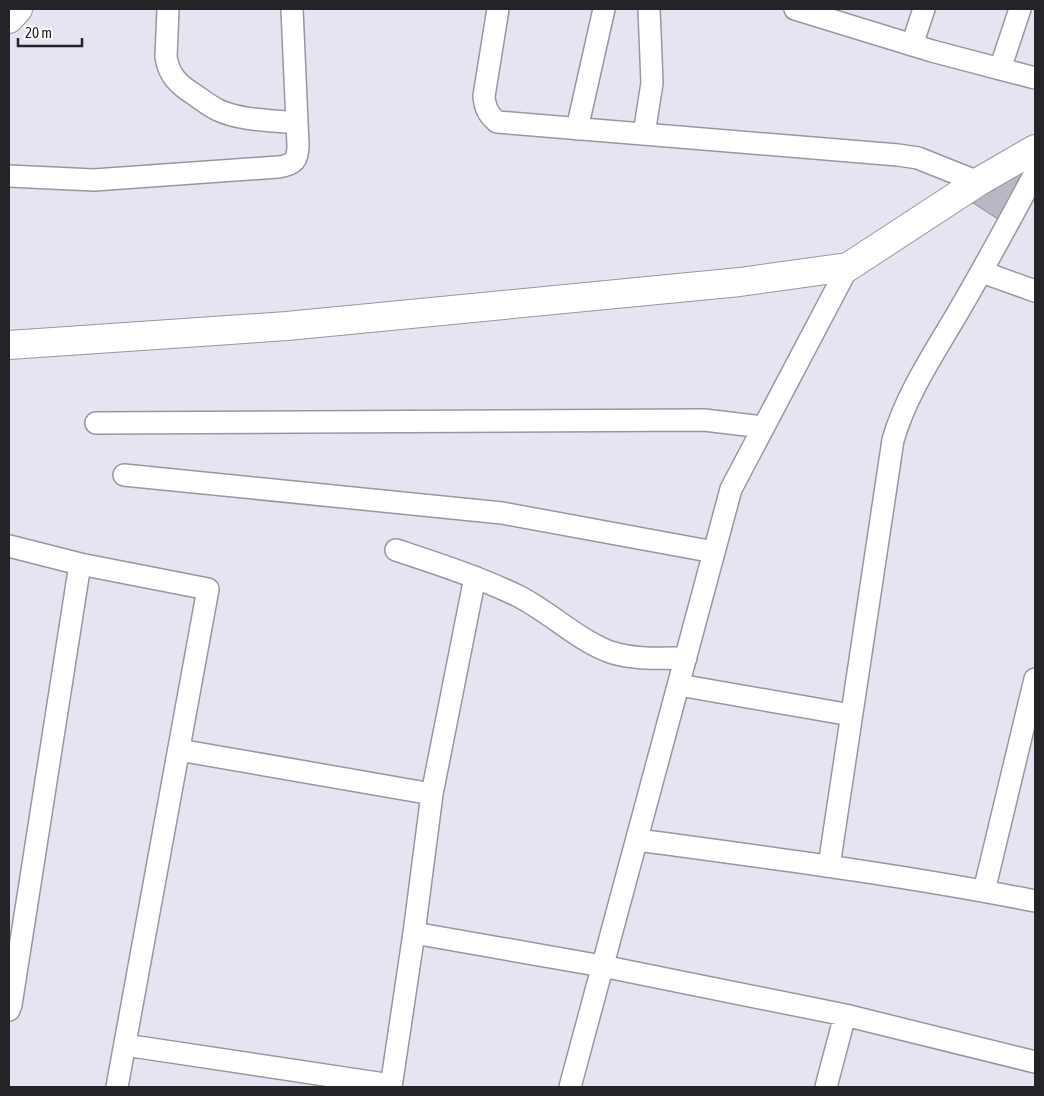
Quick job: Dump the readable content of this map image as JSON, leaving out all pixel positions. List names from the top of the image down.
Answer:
{
  "scale_bar": "20 m"
}
